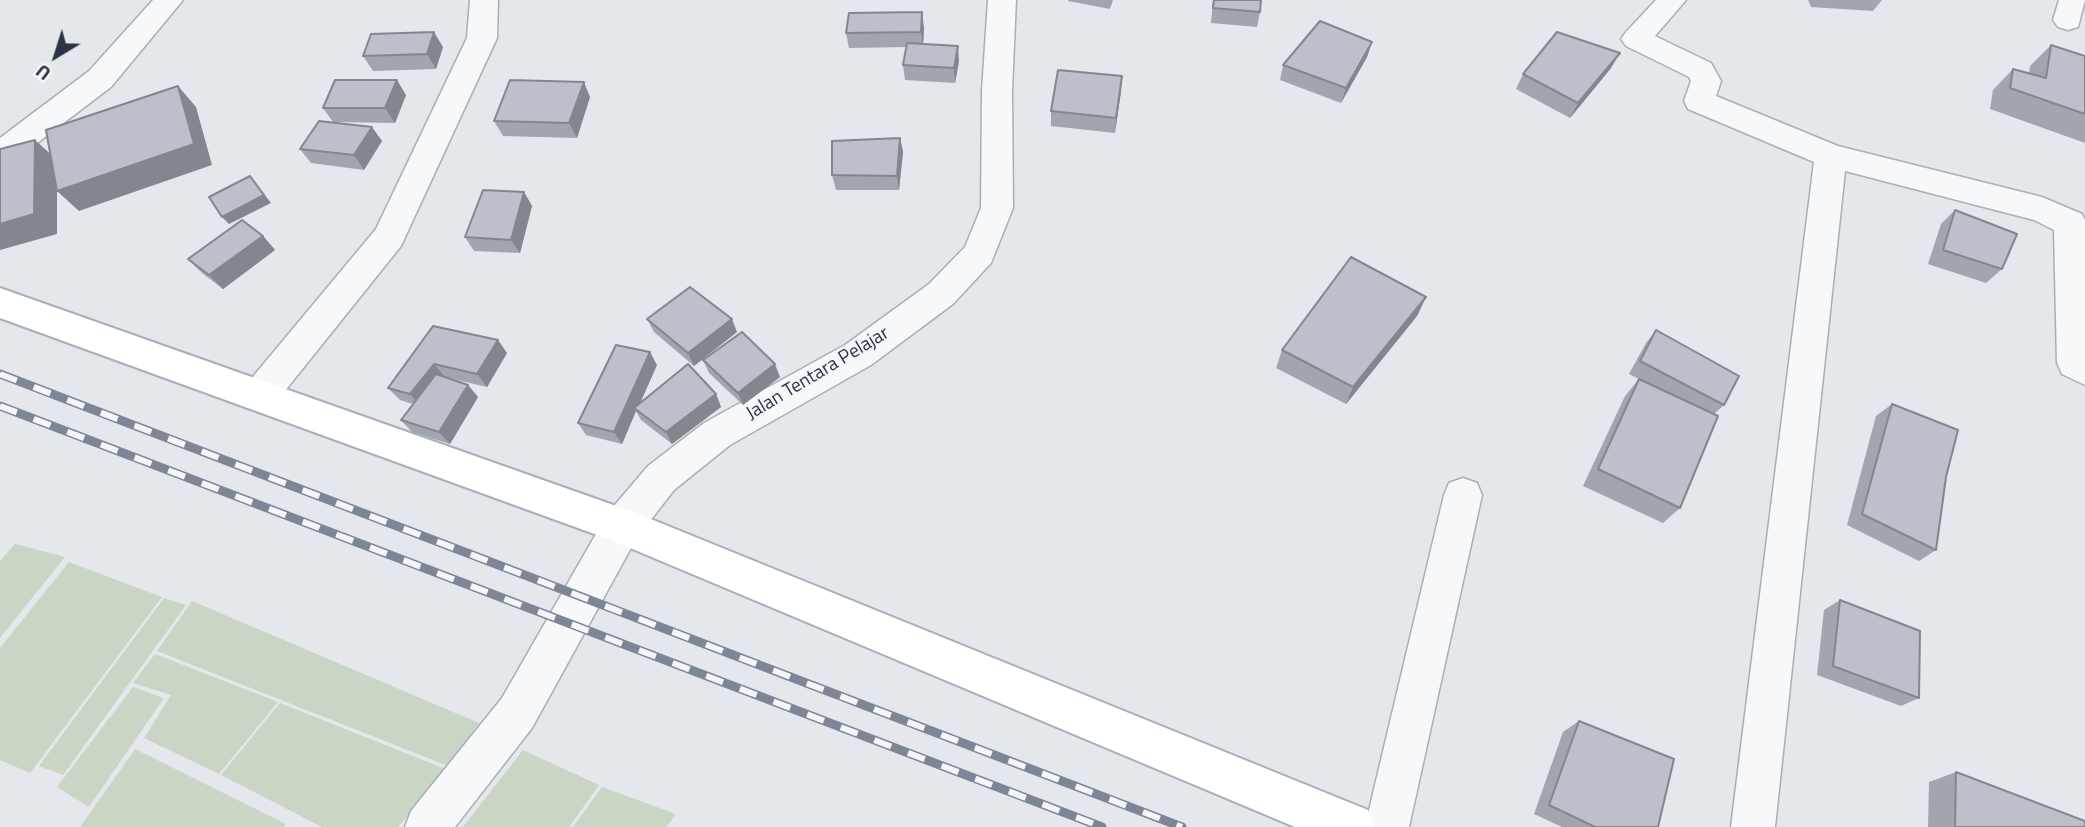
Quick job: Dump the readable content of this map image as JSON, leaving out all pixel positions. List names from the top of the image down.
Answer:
{
  "streets": {
    "street": ["Jalan Tentara Pelajar"]
  },
  "north": "bottom left"
}
